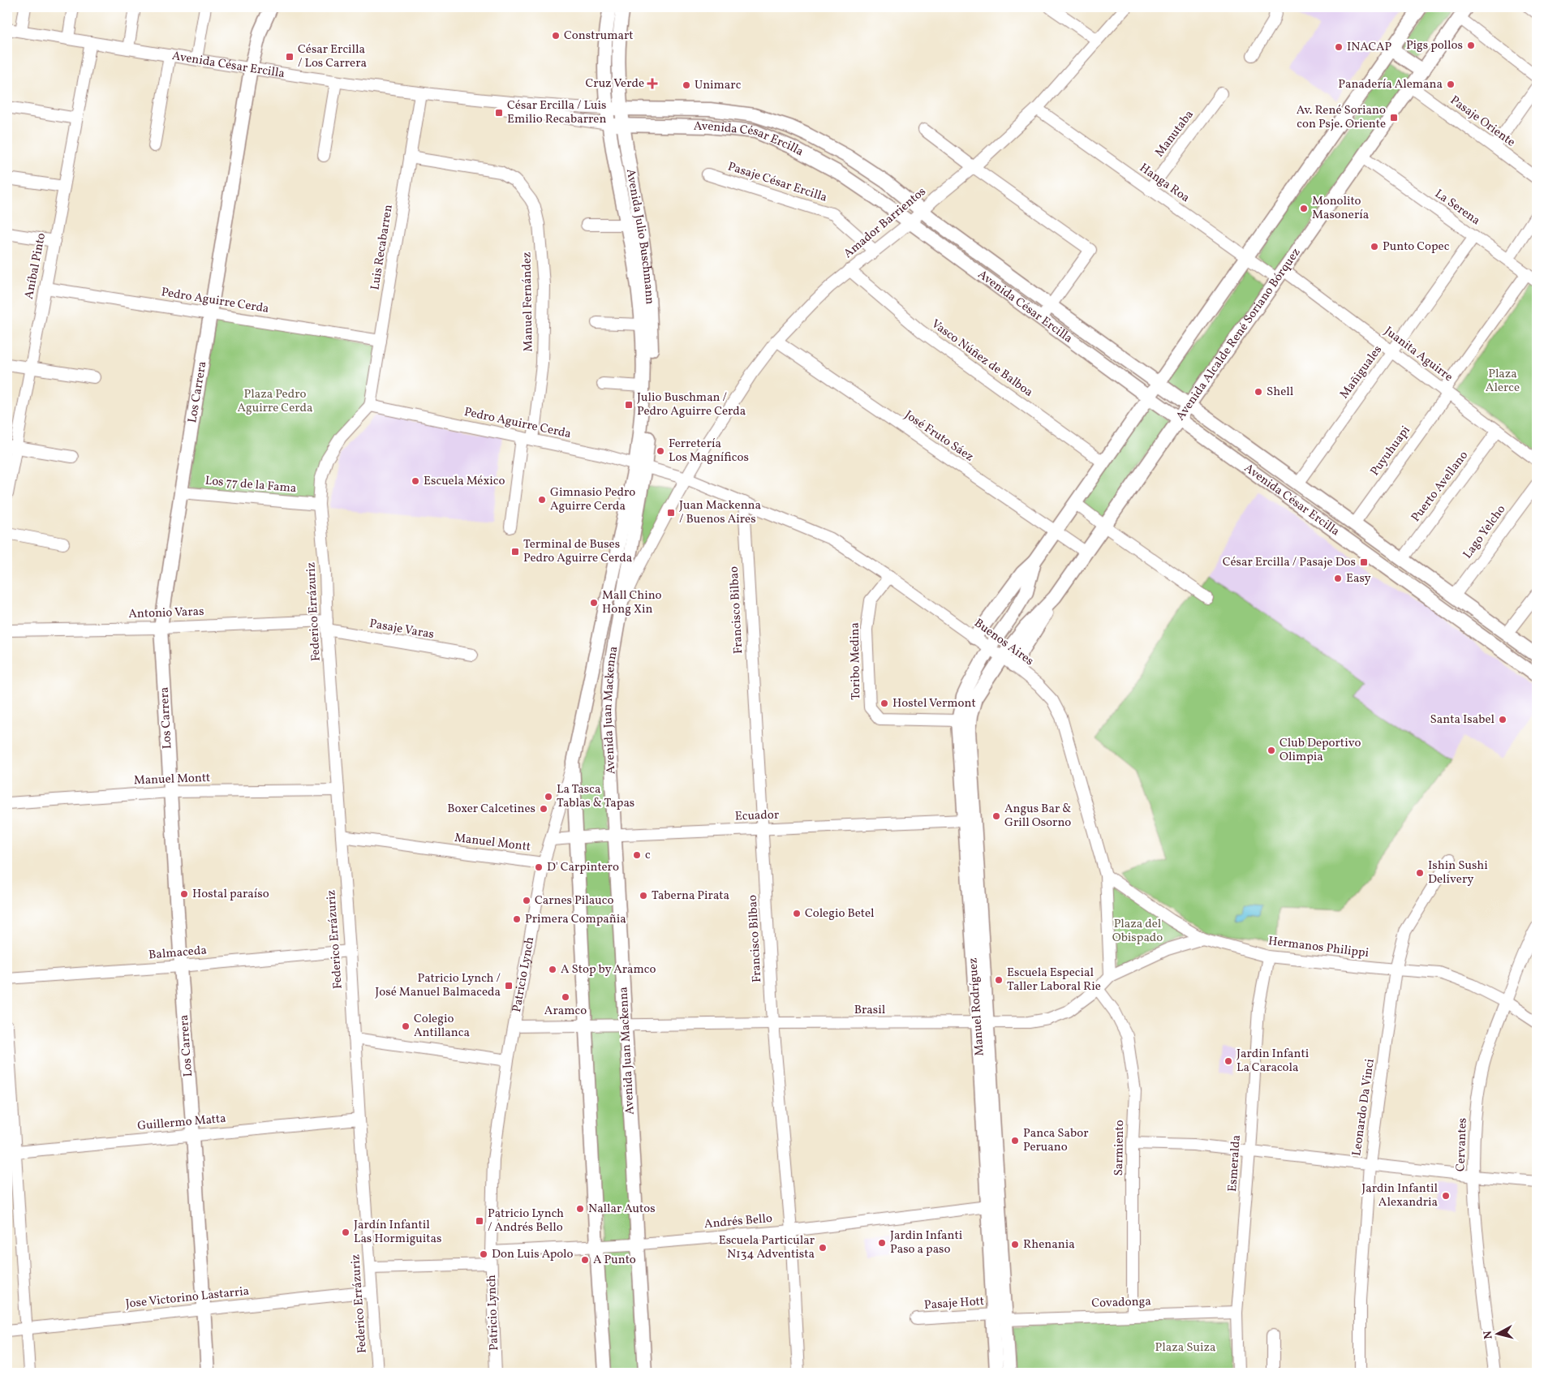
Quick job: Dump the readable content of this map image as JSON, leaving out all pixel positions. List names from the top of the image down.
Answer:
{
  "streets": {
    "main road": [
      "Avenida César Ercilla",
      "Avenida Julio Buschmann",
      "Avenida Alcalde René Soriano Bórquez",
      "Los Carrera",
      "Avenida Juan Mackenna",
      "Patricio Lynch",
      "Manuel Rodríguez"
    ],
    "street": [
      "Pasaje Oriente",
      "Manutaba",
      "Pasaje César Ercilla",
      "Hanga Roa",
      "La Serena",
      "Amador Barrientos",
      "Luis Recabarren",
      "Aníbal Pinto",
      "Pedro Aguirre Cerda",
      "Manuel Fernández",
      "Juanita Aguirre",
      "Vasco Núñez de Balboa",
      "Mañiguales",
      "José Fruto Sáez",
      "Puyuhuapi",
      "Los 77 de la Fama",
      "Puerto Avellano",
      "Lago Yelcho",
      "Francisco Bilbao",
      "Federico Errázuriz",
      "Antonio Varas",
      "Pasaje Varas",
      "Buenos Aires",
      "Toribo Medina",
      "Manuel Montt",
      "Ecuador",
      "Hermanos Philippi",
      "Balmaceda",
      "Brasil",
      "Leonardo Da Vinci",
      "Guillermo Matta",
      "Cervantes",
      "Sarmiento",
      "Esmeralda",
      "Andrés Bello",
      "Jose Victorino Lastarria",
      "Covadonga",
      "Pasaje Hott"
    ]
  },
  "crossings": [
    ["Avenida César Ercilla", "Amador Barrientos"],
    ["Avenida César Ercilla", "Avenida Julio Buschmann"],
    ["Avenida César Ercilla", "Luis Recabarren"],
    ["Avenida César Ercilla", "Aníbal Pinto"],
    ["Avenida César Ercilla", "Avenida Alcalde René Soriano Bórquez"],
    ["Avenida César Ercilla", "Mañiguales"],
    ["Avenida César Ercilla", "Los Carrera"],
    ["Avenida César Ercilla", "Puyuhuapi"],
    ["Avenida César Ercilla", "Puerto Avellano"],
    ["Avenida César Ercilla", "Lago Yelcho"],
    ["Pasaje Oriente", "Avenida Alcalde René Soriano Bórquez"],
    ["Manutaba", "Hanga Roa"],
    ["Pasaje César Ercilla", "Amador Barrientos"],
    ["Hanga Roa", "Amador Barrientos"],
    ["Hanga Roa", "Avenida Alcalde René Soriano Bórquez"],
    ["Hanga Roa", "Juanita Aguirre"],
    ["La Serena", "Avenida Alcalde René Soriano Bórquez"],
    ["La Serena", "Mañiguales"],
    ["La Serena", "Puyuhuapi"],
    ["Amador Barrientos", "Vasco Núñez de Balboa"],
    ["Amador Barrientos", "José Fruto Sáez"],
    ["Amador Barrientos", "Buenos Aires"],
    ["Amador Barrientos", "Avenida Juan Mackenna"],
    ["Avenida Julio Buschmann", "Pedro Aguirre Cerda"],
    ["Avenida Julio Buschmann", "Buenos Aires"],
    ["Avenida Julio Buschmann", "Avenida Juan Mackenna"],
    ["Avenida Julio Buschmann", "Patricio Lynch"],
    ["Luis Recabarren", "Pedro Aguirre Cerda"],
    ["Luis Recabarren", "Manuel Fernández"],
    ["Luis Recabarren", "Federico Errázuriz"],
    ["Aníbal Pinto", "Pedro Aguirre Cerda"],
    ["Pedro Aguirre Cerda", "Manuel Fernández"],
    ["Pedro Aguirre Cerda", "Los Carrera"],
    ["Pedro Aguirre Cerda", "Federico Errázuriz"],
    ["Pedro Aguirre Cerda", "Buenos Aires"],
    ["Pedro Aguirre Cerda", "Avenida Juan Mackenna"],
    ["Pedro Aguirre Cerda", "Patricio Lynch"],
    ["Avenida Alcalde René Soriano Bórquez", "Juanita Aguirre"],
    ["Avenida Alcalde René Soriano Bórquez", "José Fruto Sáez"],
    ["Avenida Alcalde René Soriano Bórquez", "Manuel Rodríguez"],
    ["Juanita Aguirre", "Mañiguales"],
    ["Juanita Aguirre", "Puyuhuapi"],
    ["Juanita Aguirre", "Puerto Avellano"],
    ["Los Carrera", "Los 77 de la Fama"],
    ["Los Carrera", "Antonio Varas"],
    ["Los Carrera", "Manuel Montt"],
    ["Los Carrera", "Balmaceda"],
    ["Los Carrera", "Guillermo Matta"],
    ["Los Carrera", "Jose Victorino Lastarria"],
    ["Los 77 de la Fama", "Federico Errázuriz"],
    ["Francisco Bilbao", "Buenos Aires"],
    ["Francisco Bilbao", "Ecuador"],
    ["Francisco Bilbao", "Brasil"],
    ["Francisco Bilbao", "Andrés Bello"],
    ["Federico Errázuriz", "Antonio Varas"],
    ["Federico Errázuriz", "Pasaje Varas"],
    ["Federico Errázuriz", "Manuel Montt"],
    ["Federico Errázuriz", "Balmaceda"],
    ["Federico Errázuriz", "Guillermo Matta"],
    ["Federico Errázuriz", "Jose Victorino Lastarria"],
    ["Antonio Varas", "Pasaje Varas"],
    ["Buenos Aires", "Toribo Medina"],
    ["Buenos Aires", "Avenida Juan Mackenna"],
    ["Buenos Aires", "Hermanos Philippi"],
    ["Buenos Aires", "Patricio Lynch"],
    ["Buenos Aires", "Manuel Rodríguez"],
    ["Buenos Aires", "Brasil"],
    ["Toribo Medina", "Manuel Rodríguez"],
    ["Avenida Juan Mackenna", "Ecuador"],
    ["Avenida Juan Mackenna", "Patricio Lynch"],
    ["Avenida Juan Mackenna", "Brasil"],
    ["Avenida Juan Mackenna", "Andrés Bello"],
    ["Manuel Montt", "Patricio Lynch"],
    ["Ecuador", "Patricio Lynch"],
    ["Ecuador", "Manuel Rodríguez"],
    ["Hermanos Philippi", "Brasil"],
    ["Hermanos Philippi", "Leonardo Da Vinci"],
    ["Hermanos Philippi", "Cervantes"],
    ["Hermanos Philippi", "Esmeralda"],
    ["Patricio Lynch", "Brasil"],
    ["Patricio Lynch", "Andrés Bello"],
    ["Manuel Rodríguez", "Brasil"],
    ["Manuel Rodríguez", "Andrés Bello"],
    ["Manuel Rodríguez", "Covadonga"],
    ["Manuel Rodríguez", "Pasaje Hott"],
    ["Brasil", "Sarmiento"],
    ["Sarmiento", "Covadonga"],
    ["Esmeralda", "Covadonga"]
  ],
  "parks": [
    "Plaza Alerce",
    "Plaza Pedro Aguirre Cerda",
    "Plaza del Obispado",
    "Plaza Suiza"
  ],
  "places": {
    "other": [
      "Construmart",
      "Pigs pollos",
      "INACAP",
      "Panadería Alemana",
      "Unimarc",
      "Monolito Masonería",
      "Punto Copec",
      "Shell",
      "Ferretería Los Magníficos",
      "Escuela México",
      "Gimnasio Pedro Aguirre Cerda",
      "Easy",
      "Mall Chino Hong Xin",
      "Hostel Vermont",
      "Santa Isabel",
      "Club Deportivo Olimpia",
      "La Tasca Tablas & Tapas",
      "Boxer Calcetines",
      "Angus Bar & Grill Osorno",
      "c",
      "D' Carpintero",
      "Ishin Sushi Delivery",
      "Hostal paraíso",
      "Taberna Pirata",
      "Carnes Pilauco",
      "Colegio Betel",
      "Primera Compañia",
      "A Stop by Aramco",
      "Escuela Especial Taller Laboral Rie",
      "Aramco",
      "Colegio Antillanca",
      "Jardin Infanti La Caracola",
      "Panca Sabor Peruano",
      "Jardin Infantil Alexandria",
      "Nallar Autos",
      "Jardín Infantil Las Hormiguitas",
      "Jardin Infanti Paso a paso",
      "Rhenania",
      "Escuela Particular N134 Adventista",
      "Don Luis Apolo",
      "A Punto"
    ],
    "transit": [
      "César Ercilla / Los Carrera",
      "César Ercilla / Luis Emilio Recabarren",
      "Av. René Soriano con Psje. Oriente",
      "Julio Buschman / Pedro Aguirre Cerda",
      "Juan Mackenna / Buenos Aires",
      "Terminal de Buses Pedro Aguirre Cerda",
      "César Ercilla / Pasaje Dos",
      "Patricio Lynch / José Manuel Balmaceda",
      "Patricio Lynch / Andrés Bello"
    ],
    "health": ["Cruz Verde"]
  },
  "north": "left"
}
